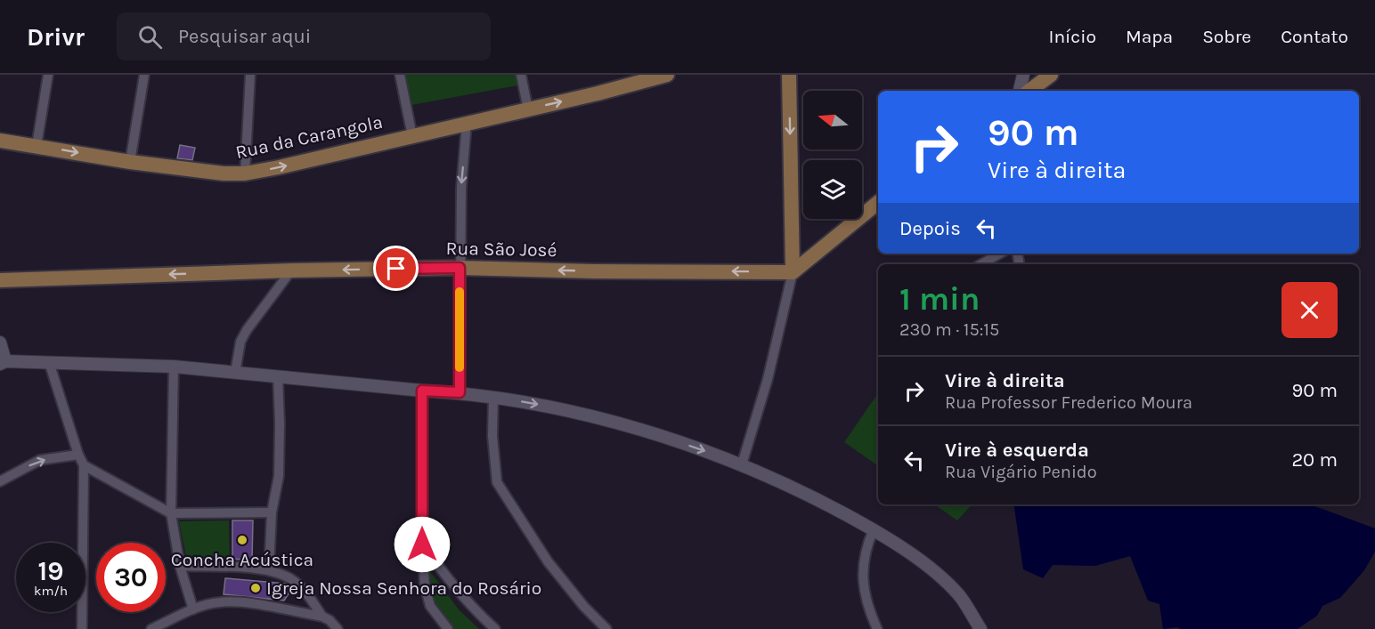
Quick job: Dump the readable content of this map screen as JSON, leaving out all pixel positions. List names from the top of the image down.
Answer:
{
  "streets": {
    "main road": ["Rua da Carangola", "Rua São José"]
  },
  "one_way": ["Rua da Carangola", "Rua São José"],
  "places": ["Concha Acústica", "Igreja Nossa Senhora do Rosário"],
  "north": "left",
  "page": {
    "header": "Drivr",
    "search": "Pesquisar aqui",
    "nav": [
      "Início",
      "Mapa",
      "Sobre",
      "Contato"
    ],
    "turn": ["90 m", "Vire à direita"],
    "then": "Depois",
    "heading": ["1 min", "230 m · 15:15"],
    "list": [
      {
        "name": "Vire à direita",
        "note": "Rua Professor Frederico Moura",
        "value": "90 m"
      },
      {
        "name": "Vire à esquerda",
        "note": "Rua Vigário Penido",
        "value": "20 m"
      }
    ],
    "speed": "19 km/h",
    "limit": "30"
  }
}
